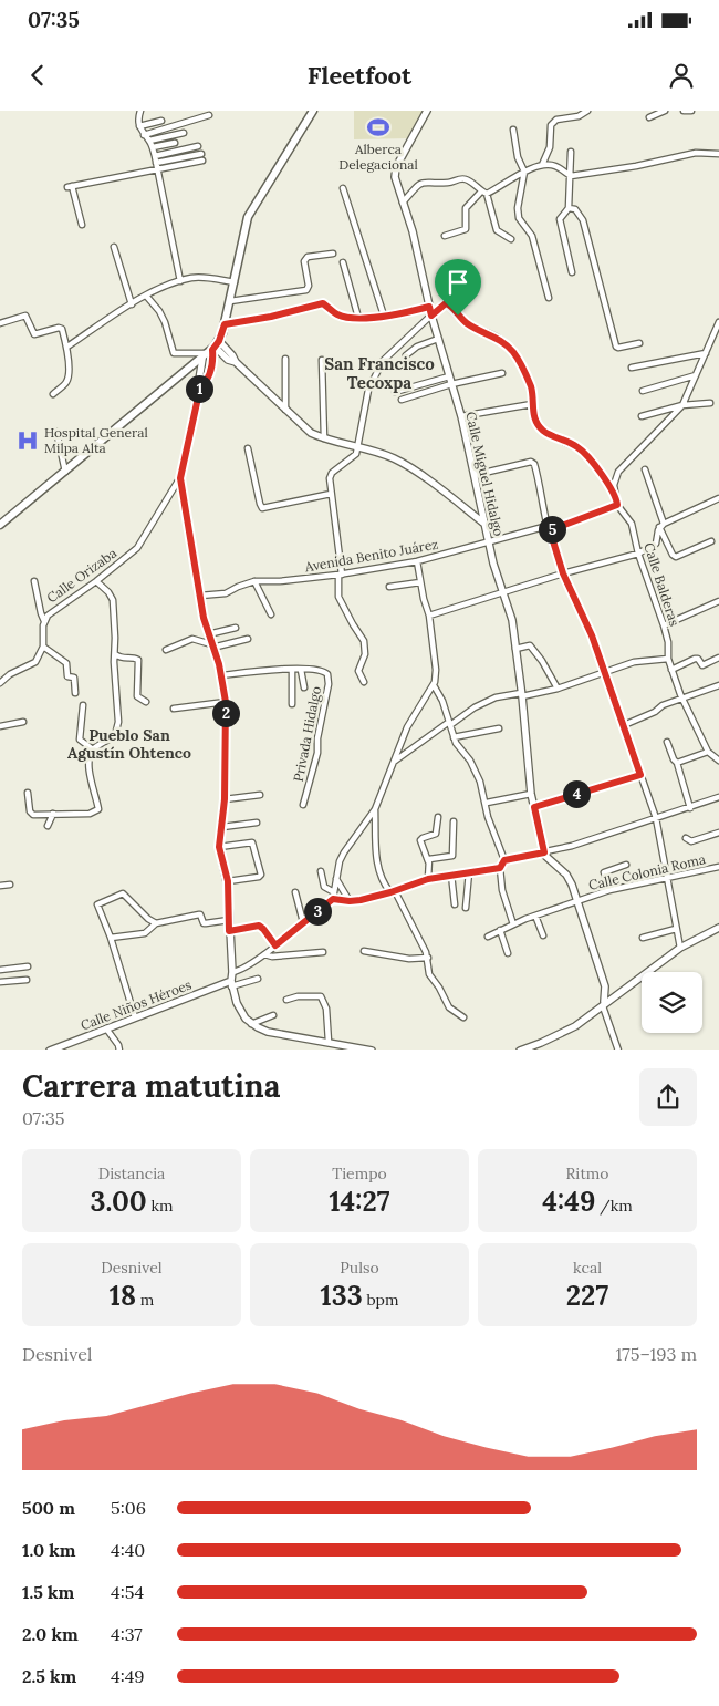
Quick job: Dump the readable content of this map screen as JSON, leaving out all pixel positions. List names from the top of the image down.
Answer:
{
  "streets": {
    "street": [
      "Calle Miguel Hidalgo",
      "Avenida Benito Juárez",
      "Calle Orizaba",
      "Calle Balderas",
      "Privada Hidalgo",
      "Calle Colonia Roma",
      "Calle Niños Héroes"
    ]
  },
  "crossings": [
    ["Calle Miguel Hidalgo", "Avenida Benito Juárez"],
    ["Avenida Benito Juárez", "Calle Balderas"]
  ],
  "districts": ["San Francisco Tecoxpa", "Pueblo San Agustín Ohtenco"],
  "places": {
    "sports": ["Alberca Delegacional"],
    "hospital": ["Hospital General Milpa Alta"]
  },
  "page": {
    "status": "07:35",
    "header": "Fleetfoot",
    "pins": [
      "1",
      "5",
      "2",
      "4",
      "3"
    ],
    "heading": ["Carrera matutina", "07:35"],
    "stats": [
      ["Distancia", "3.00 km"],
      ["Tiempo", "14:27"],
      ["Ritmo", "4:49 /km"],
      ["Desnivel", "18 m"],
      ["Pulso", "133 bpm"],
      ["kcal", "227"]
    ],
    "chart": ["Desnivel", "175–193 m"],
    "list": [
      {
        "name": "500 m",
        "note": "5:06"
      },
      {
        "name": "1.0 km",
        "note": "4:40"
      },
      {
        "name": "1.5 km",
        "note": "4:54"
      },
      {
        "name": "2.0 km",
        "note": "4:37"
      },
      {
        "name": "2.5 km",
        "note": "4:49"
      }
    ]
  }
}
